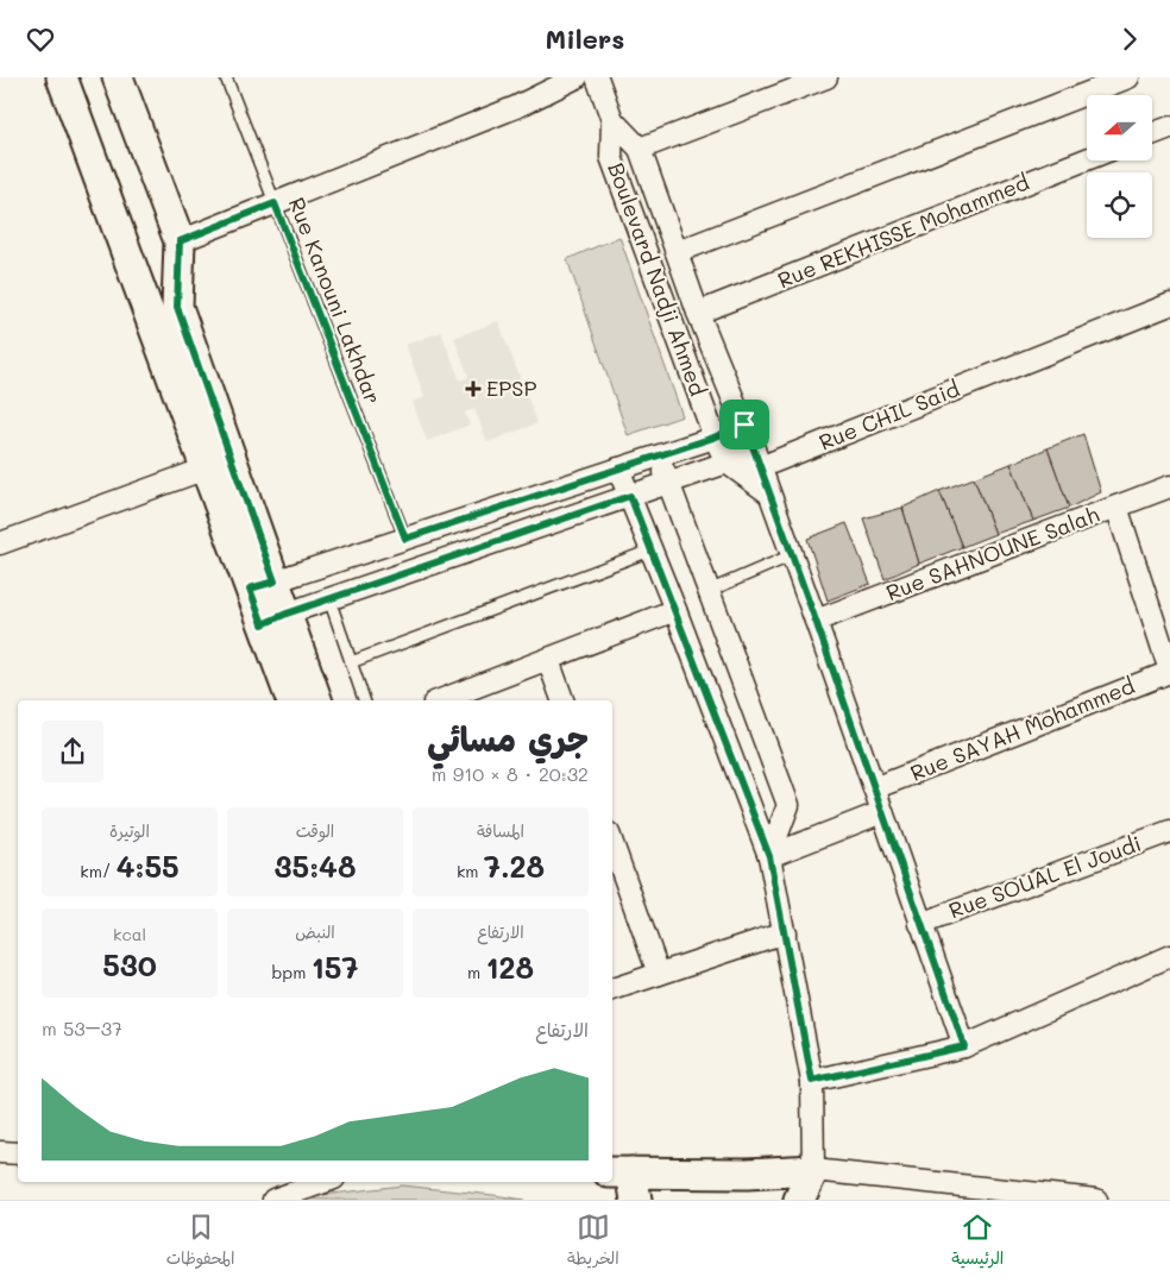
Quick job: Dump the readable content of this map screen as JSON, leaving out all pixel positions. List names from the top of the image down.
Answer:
{
  "streets": {
    "street": [
      "Rue REKHISSE Mohammed",
      "Boulevard Nadji Ahmed",
      "Rue CHIL Said",
      "Rue SAHNOUNE Salah",
      "Rue SAYAH Mohammed",
      "Rue SOUAL El Joudi"
    ],
    "lane": ["Rue Kanouni Lakhdar"]
  },
  "crossings": [
    ["Boulevard Nadji Ahmed", "Rue CHIL Said"]
  ],
  "places": {
    "health": ["EPSP"]
  },
  "north": "left",
  "page": {
    "header": "Milers",
    "heading": ["جري مسائي", "20:32 · 8 × 910 m"],
    "stats": [
      ["المسافة", "7.28 km"],
      ["الوقت", "35:48"],
      ["الوتيرة", "4:55 /km"],
      ["الارتفاع", "128 m"],
      ["النبض", "157 bpm"],
      ["kcal", "530"]
    ],
    "chart": ["الارتفاع", "37–53 m"],
    "tabs": ["الرئيسية", "الخريطة", "المحفوظات"]
  }
}
